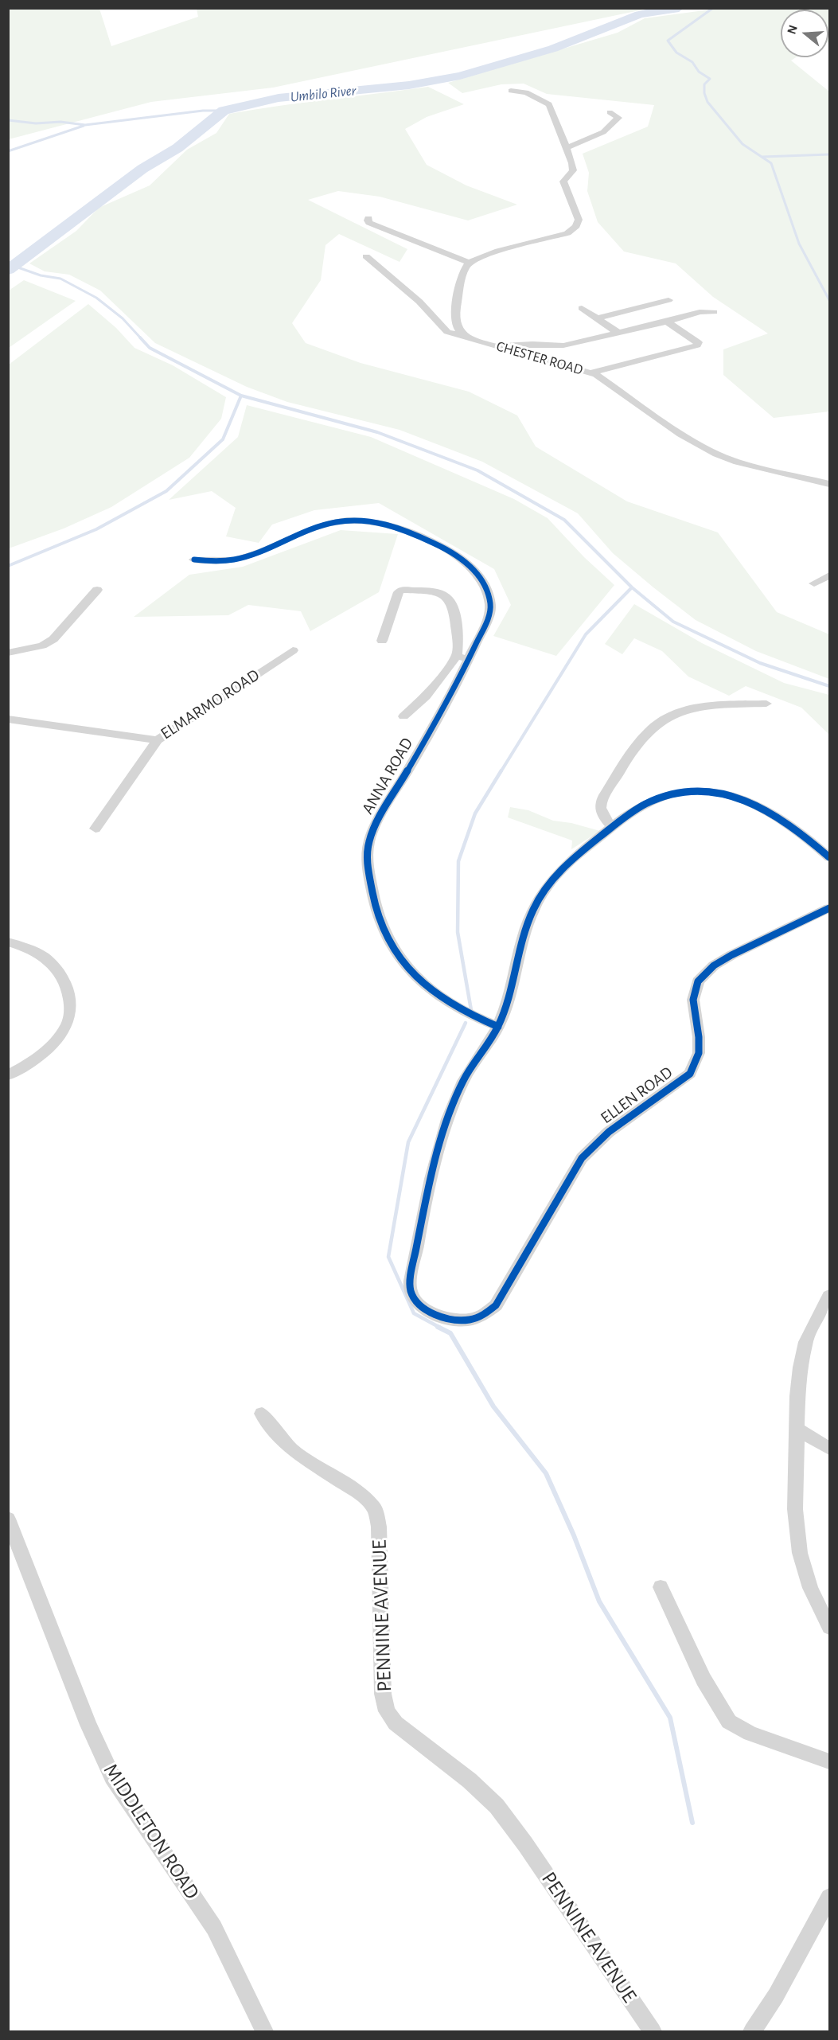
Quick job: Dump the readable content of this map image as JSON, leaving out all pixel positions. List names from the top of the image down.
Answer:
{
  "streets": {
    "street": [
      "CHESTER ROAD",
      "ELMARMO ROAD",
      "ANNA ROAD",
      "ELLEN ROAD",
      "PENNINE AVENUE",
      "MIDDLETON ROAD"
    ]
  },
  "crossings": [
    ["ANNA ROAD", "ELLEN ROAD"]
  ],
  "water": ["Umbilo River"],
  "north": "left"
}
